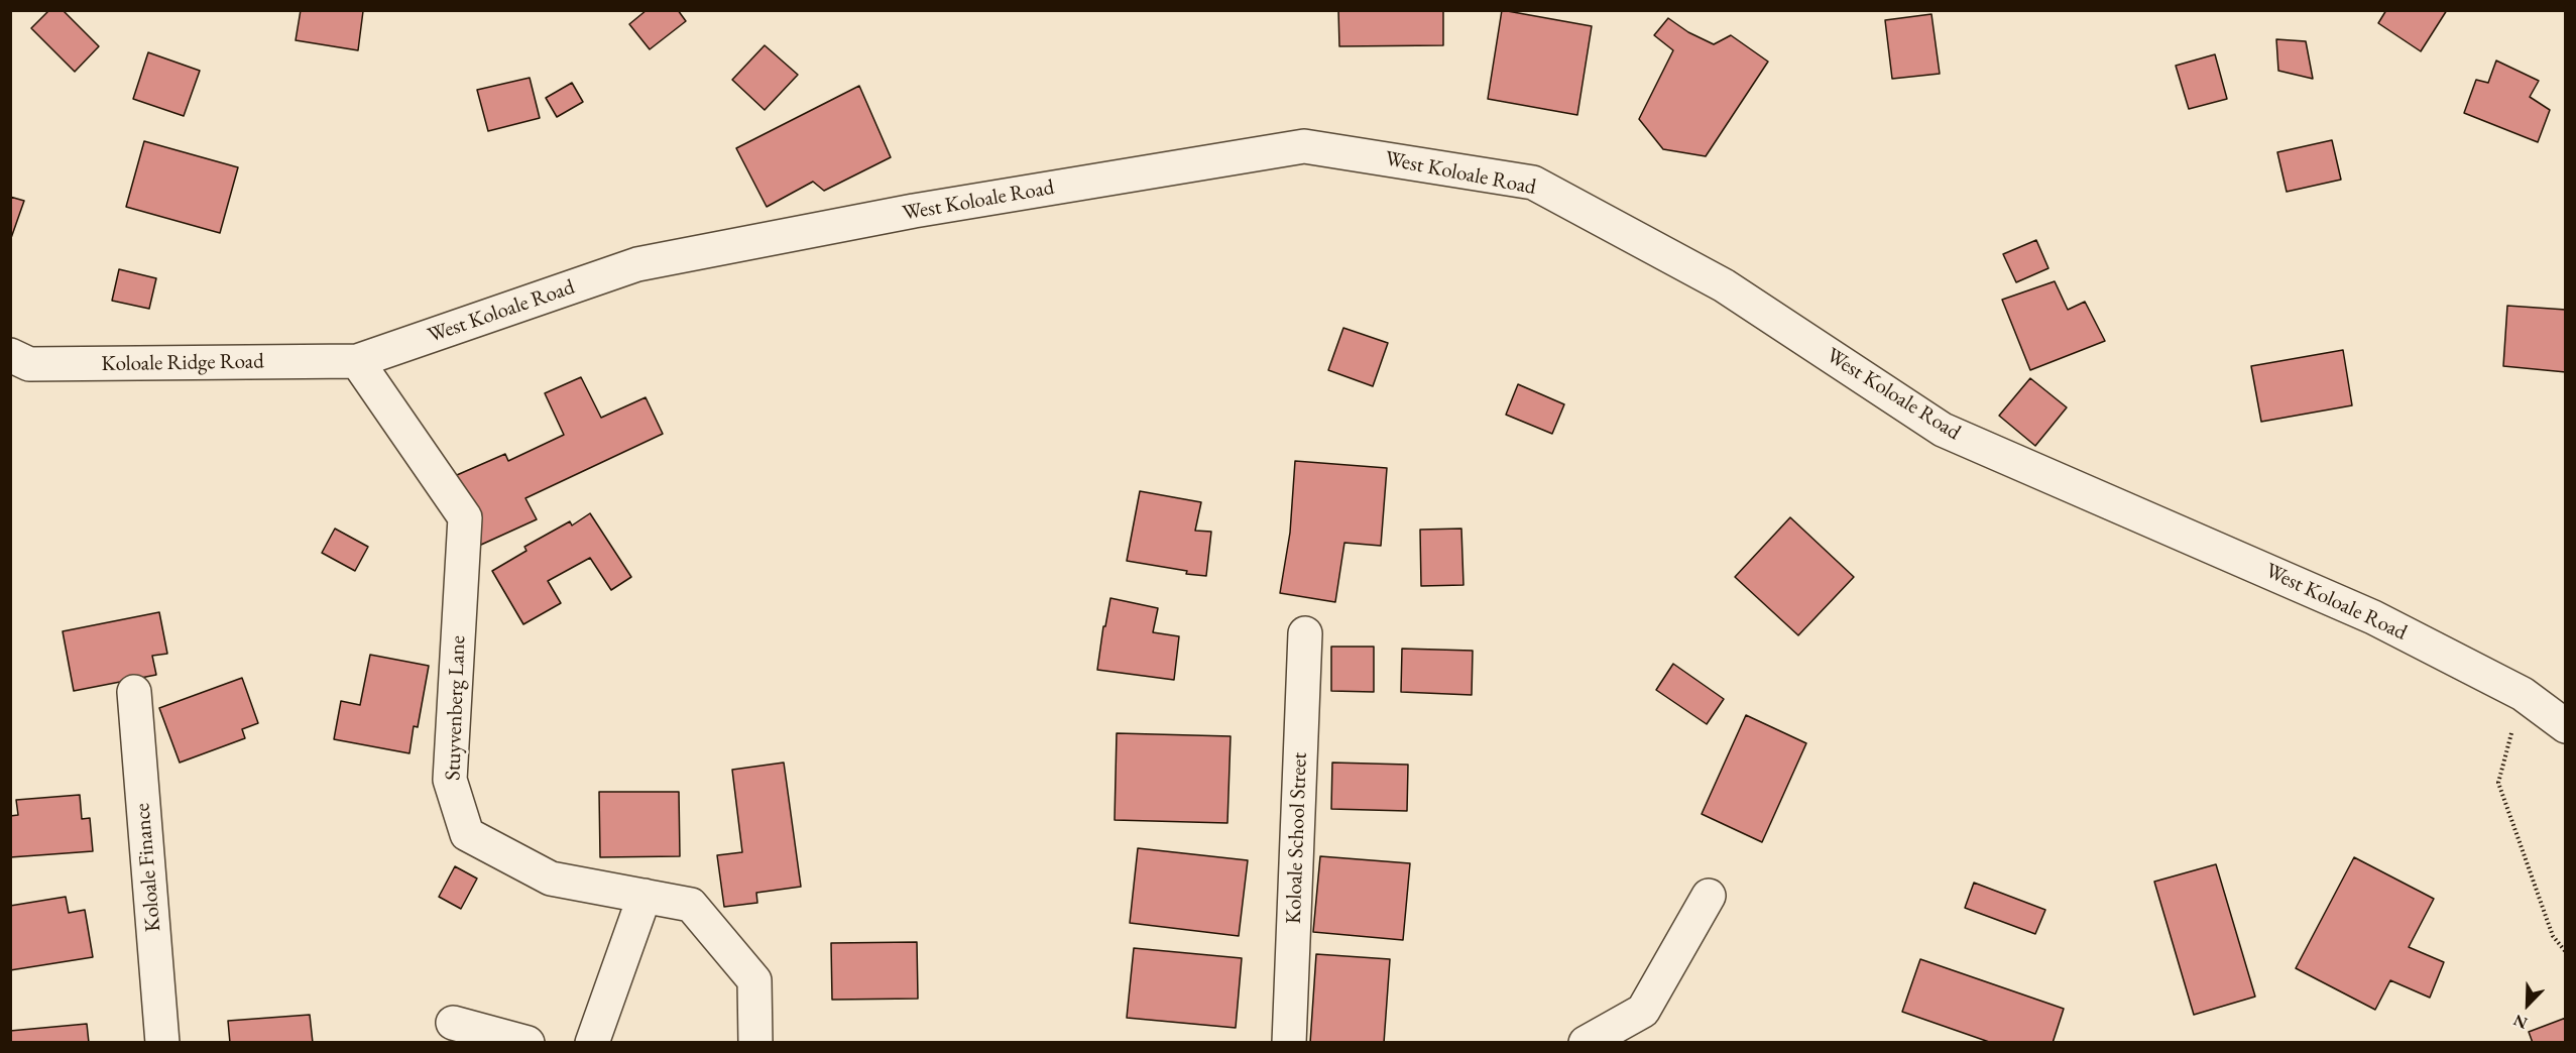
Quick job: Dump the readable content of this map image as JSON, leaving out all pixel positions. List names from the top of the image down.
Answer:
{
  "streets": {
    "street": [
      "West Koloale Road",
      "Koloale Ridge Road",
      "Stuyvenberg Lane",
      "Koloale School Street",
      "Koloale Finance"
    ]
  },
  "crossings": [
    ["West Koloale Road", "Koloale Ridge Road"],
    ["West Koloale Road", "Stuyvenberg Lane"],
    ["Koloale Ridge Road", "Stuyvenberg Lane"]
  ],
  "north": "bottom left"
}
